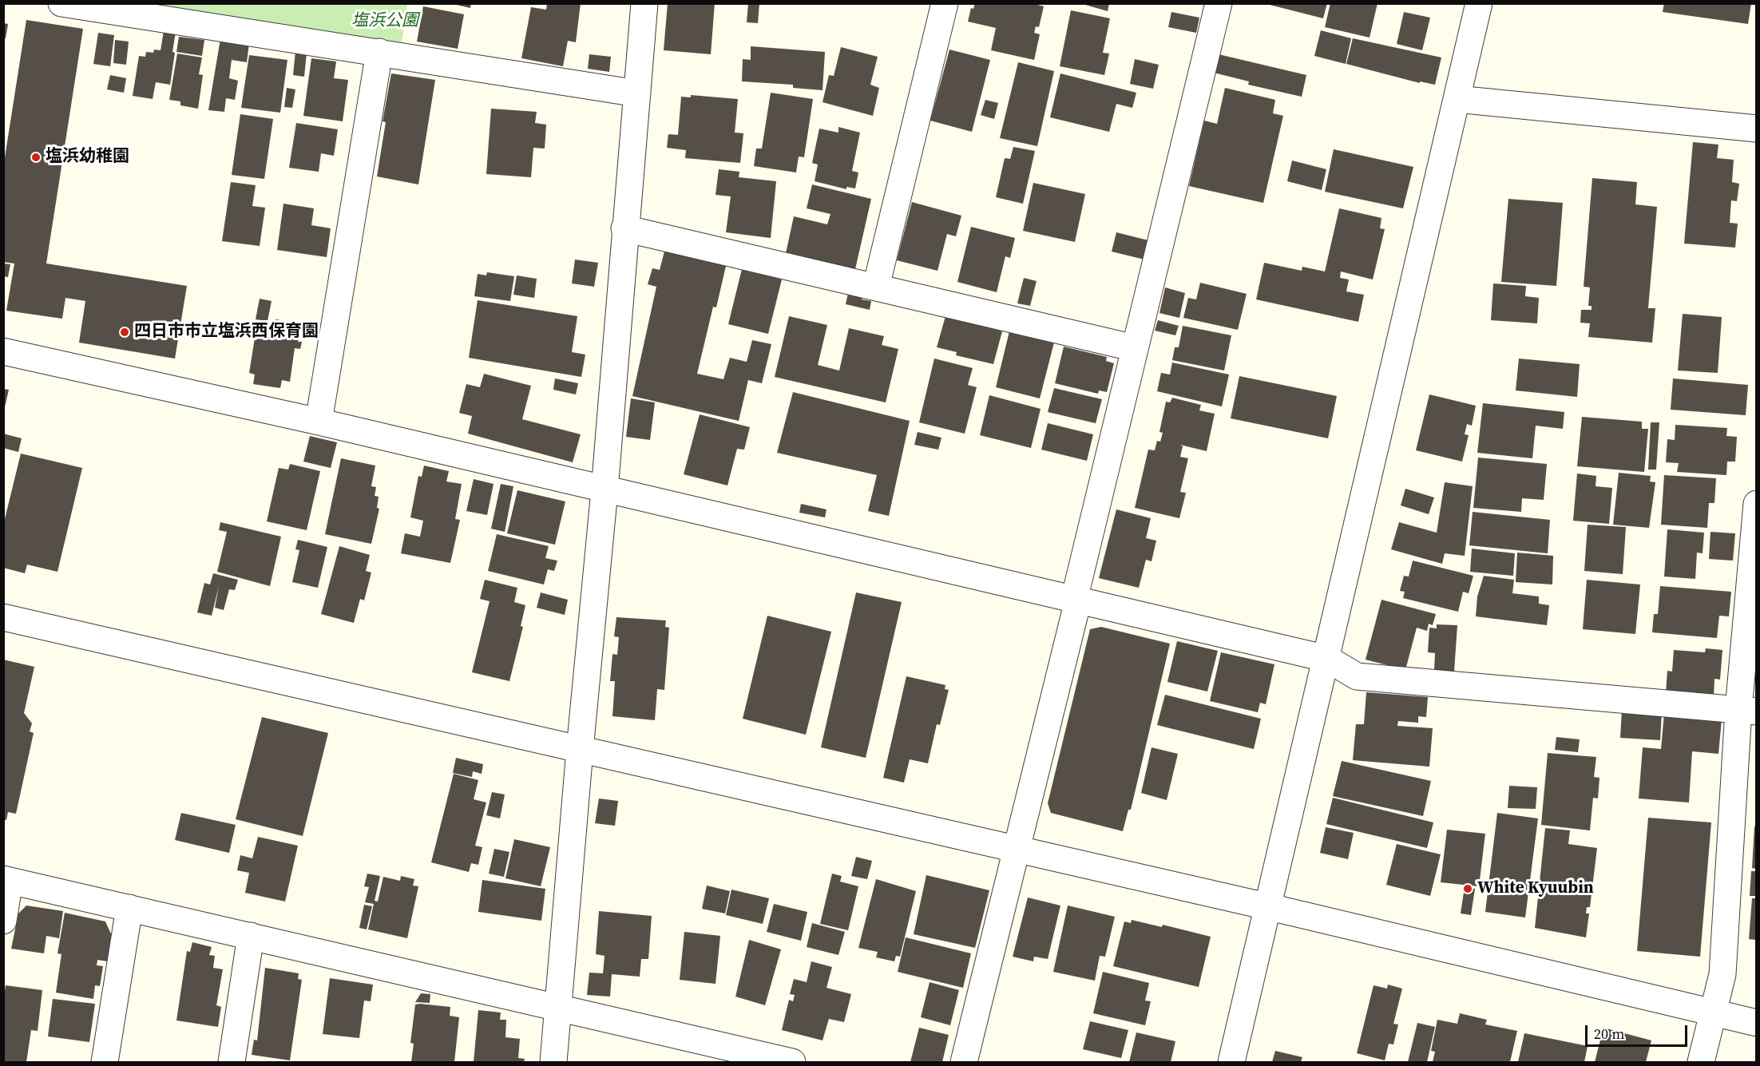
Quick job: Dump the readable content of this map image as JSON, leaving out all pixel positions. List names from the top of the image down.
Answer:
{
  "parks": ["塩浜公園"],
  "places": ["塩浜幼稚園", "四日市市立塩浜西保育園", "White Kyuubin"],
  "scale_bar": "20 m"
}
